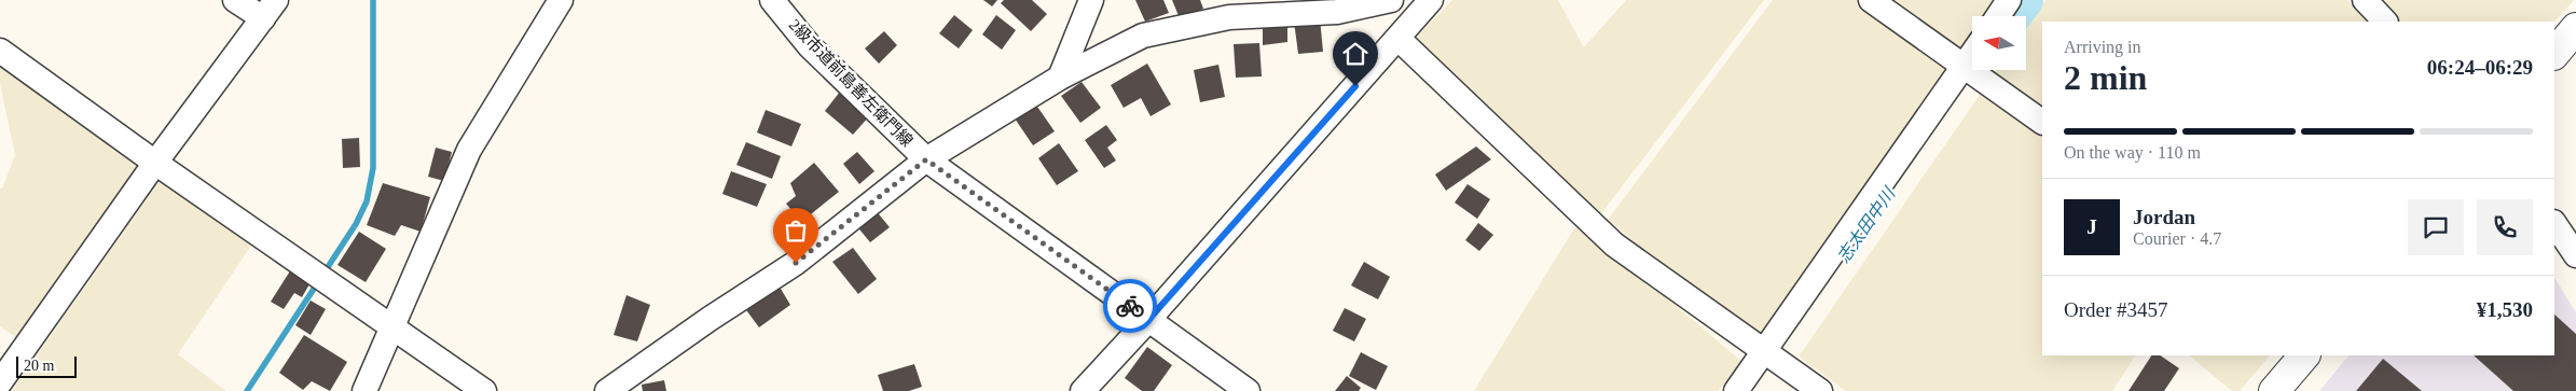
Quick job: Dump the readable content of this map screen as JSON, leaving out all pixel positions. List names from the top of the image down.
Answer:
{
  "streets": {
    "street": ["2級市道前島善左衛門線"]
  },
  "water": ["志太田中川"],
  "scale_bar": "20 m",
  "north": "left",
  "page": {
    "heading": ["2 min", "Arriving in", "06:24–06:29"],
    "panel": [
      "Jordan",
      "Courier · 4.7",
      "Order #3457",
      "¥1,530"
    ],
    "bar": "On the way · 110 m",
    "round": "J",
    "scale": "20 m"
  }
}
